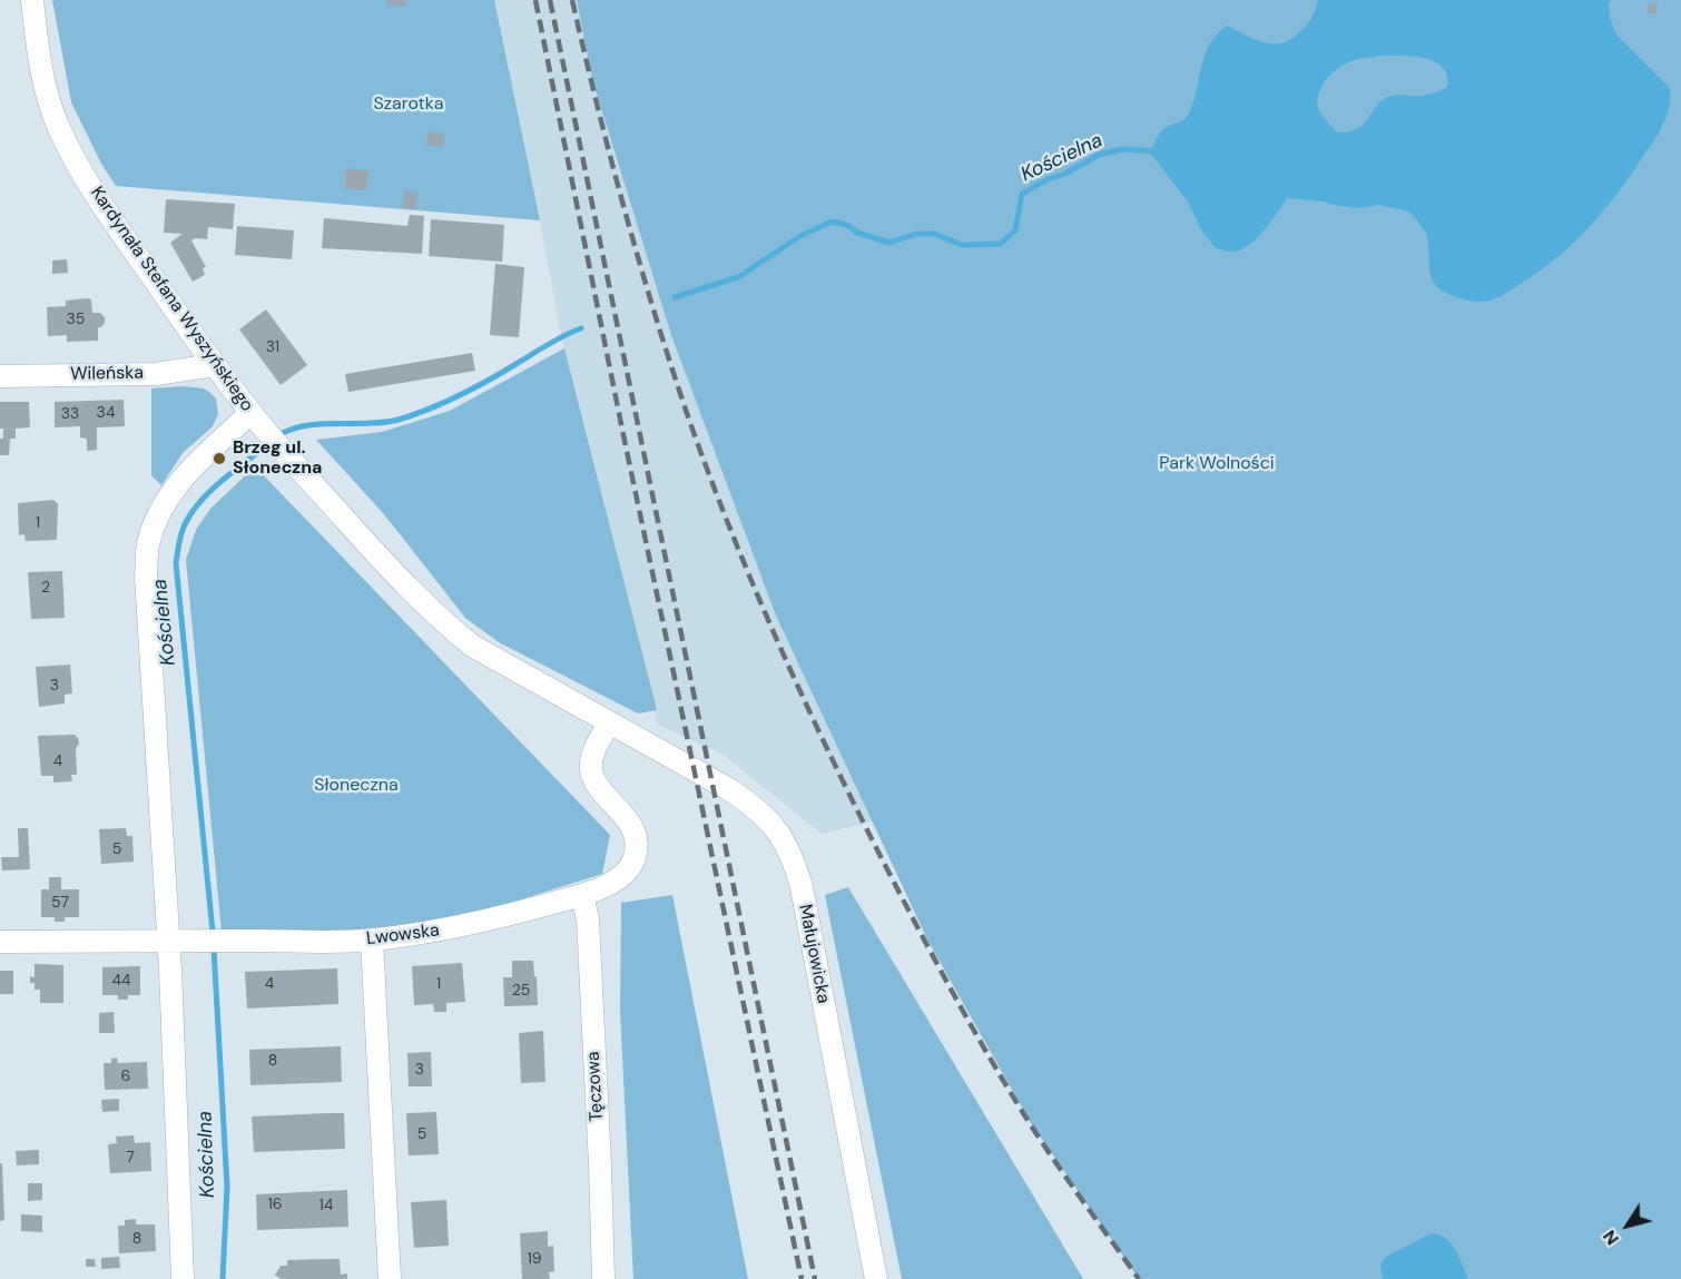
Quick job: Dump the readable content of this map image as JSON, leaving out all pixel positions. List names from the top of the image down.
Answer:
{
  "streets": {
    "street": [
      "Kardynała Stefana Wyszyńskiego",
      "Wileńska",
      "Lwowska",
      "Małujowicka",
      "Tęczowa"
    ]
  },
  "crossings": [
    ["Kardynała Stefana Wyszyńskiego", "Wileńska"],
    ["Kardynała Stefana Wyszyńskiego", "Lwowska"],
    ["Kardynała Stefana Wyszyńskiego", "Małujowicka"],
    ["Lwowska", "Małujowicka"],
    ["Lwowska", "Tęczowa"]
  ],
  "water": ["Kościelna"],
  "parks": ["Szarotka", "Park Wolności", "Słoneczna"],
  "places": ["Brzeg ul. Słoneczna"],
  "house_numbers": [
    "35",
    "31",
    "34",
    "33",
    "1",
    "2",
    "3",
    "4",
    "5",
    "57",
    "44",
    "4",
    "1",
    "25",
    "8",
    "3",
    "6",
    "5",
    "7",
    "16",
    "14",
    "8",
    "19"
  ],
  "north": "bottom left"
}
